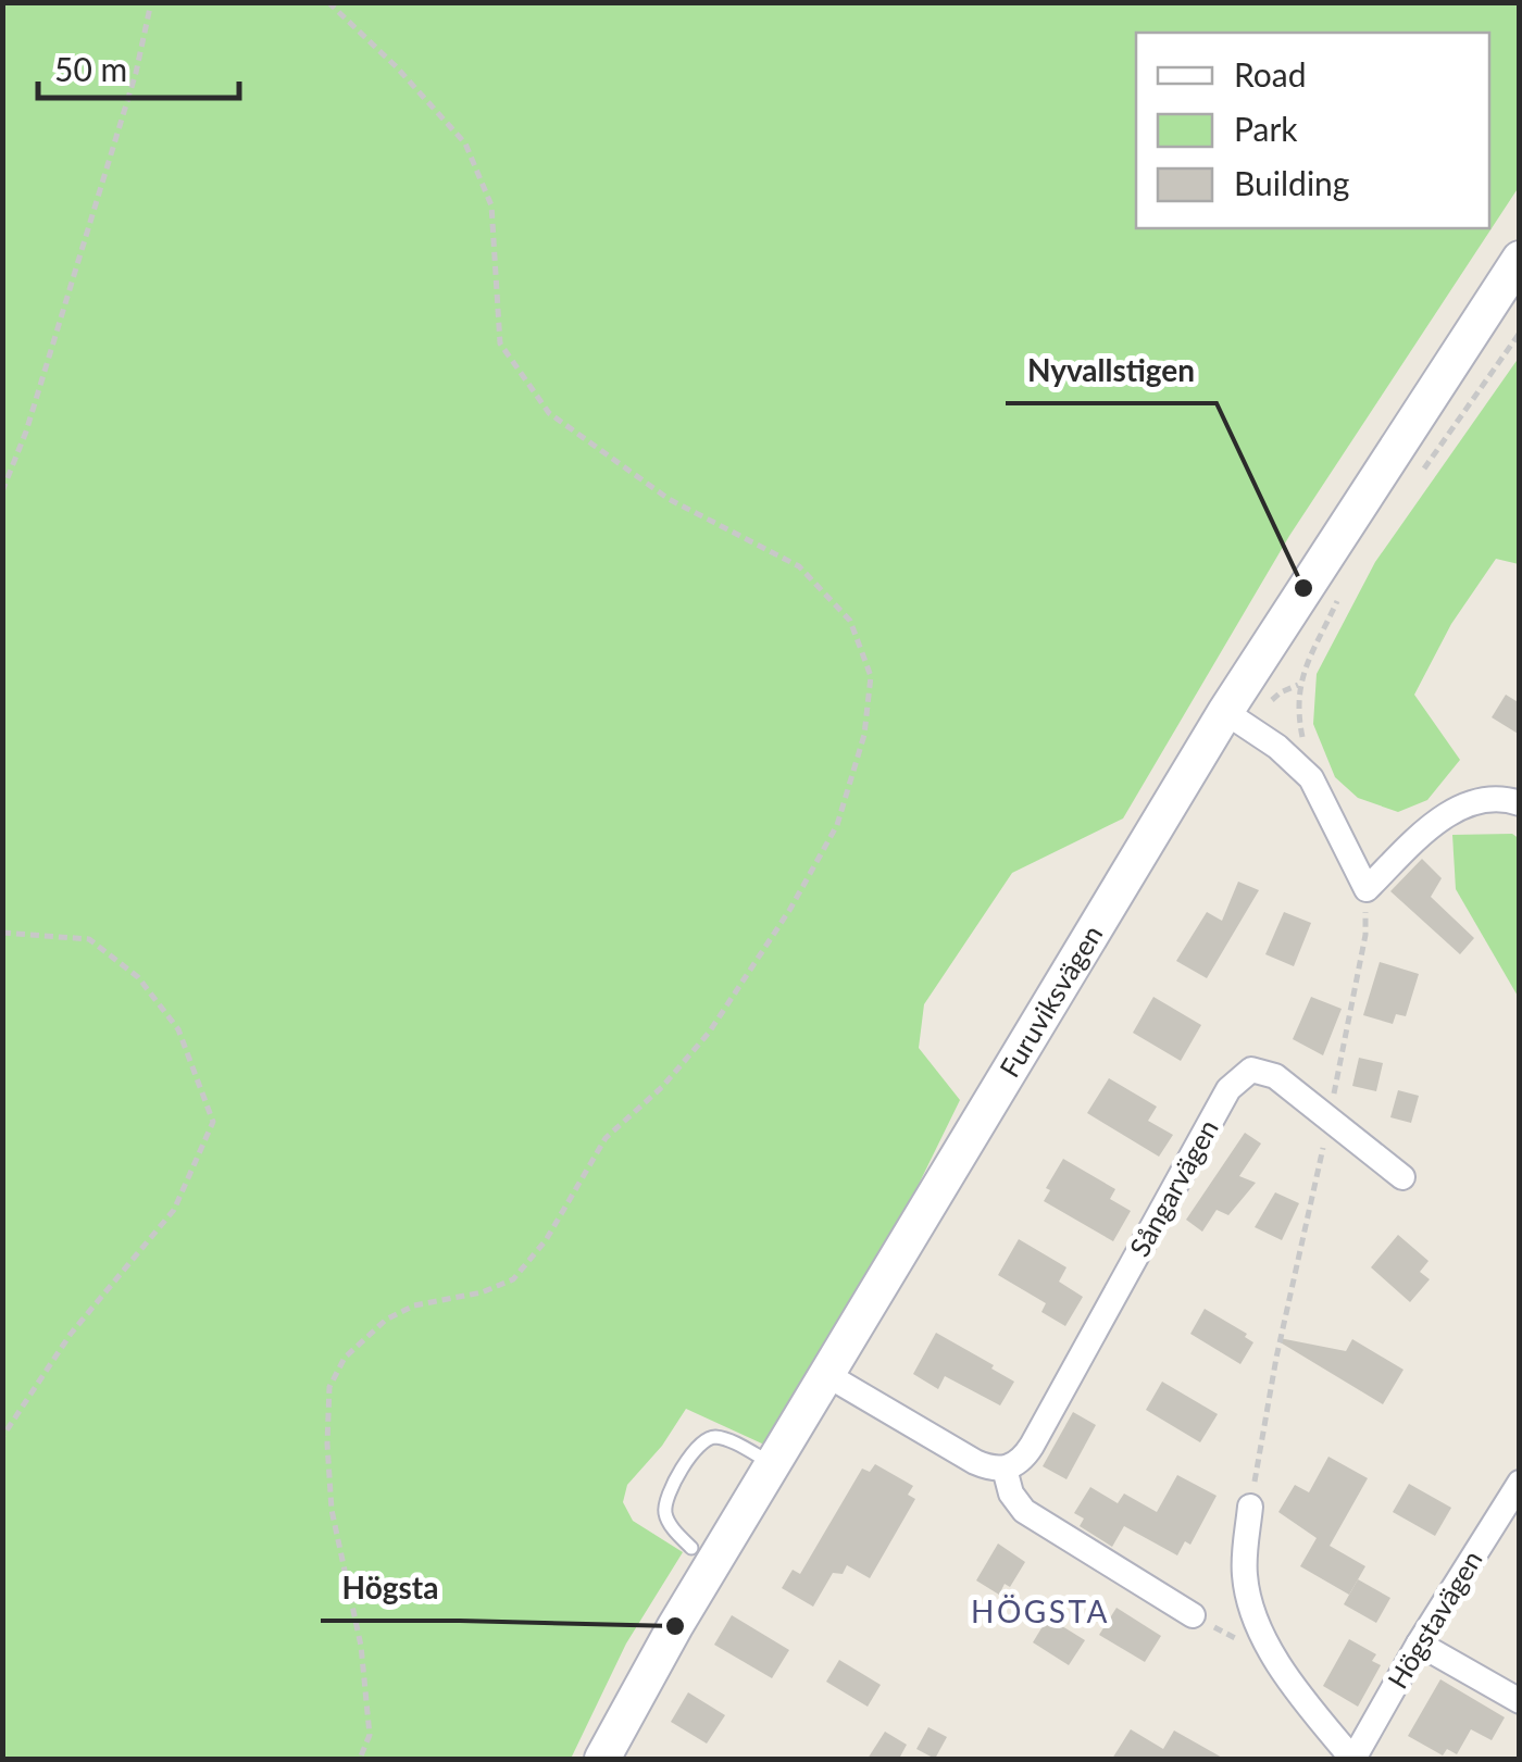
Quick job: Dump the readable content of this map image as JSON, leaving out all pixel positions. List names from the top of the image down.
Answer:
{
  "streets": {
    "main road": ["Furuviksvägen"],
    "street": ["Sångarvägen", "Högstavägen"]
  },
  "districts": ["HÖGSTA"],
  "places": ["Nyvallstigen", "Högsta"],
  "legend": ["Road", "Park", "Building"],
  "scale_bar": "50 m"
}
